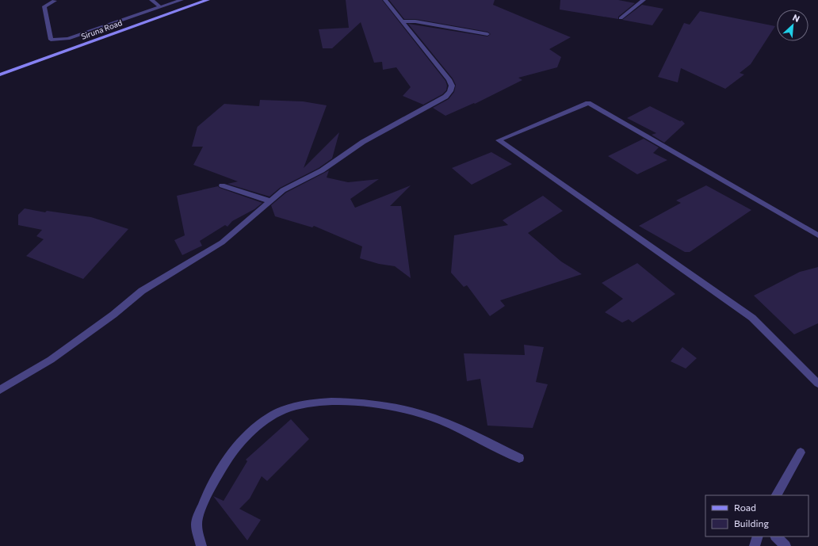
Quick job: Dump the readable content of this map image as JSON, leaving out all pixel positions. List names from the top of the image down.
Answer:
{
  "streets": {
    "street": ["Siruna Road"]
  },
  "legend": ["Road", "Building"],
  "north": "top right"
}
